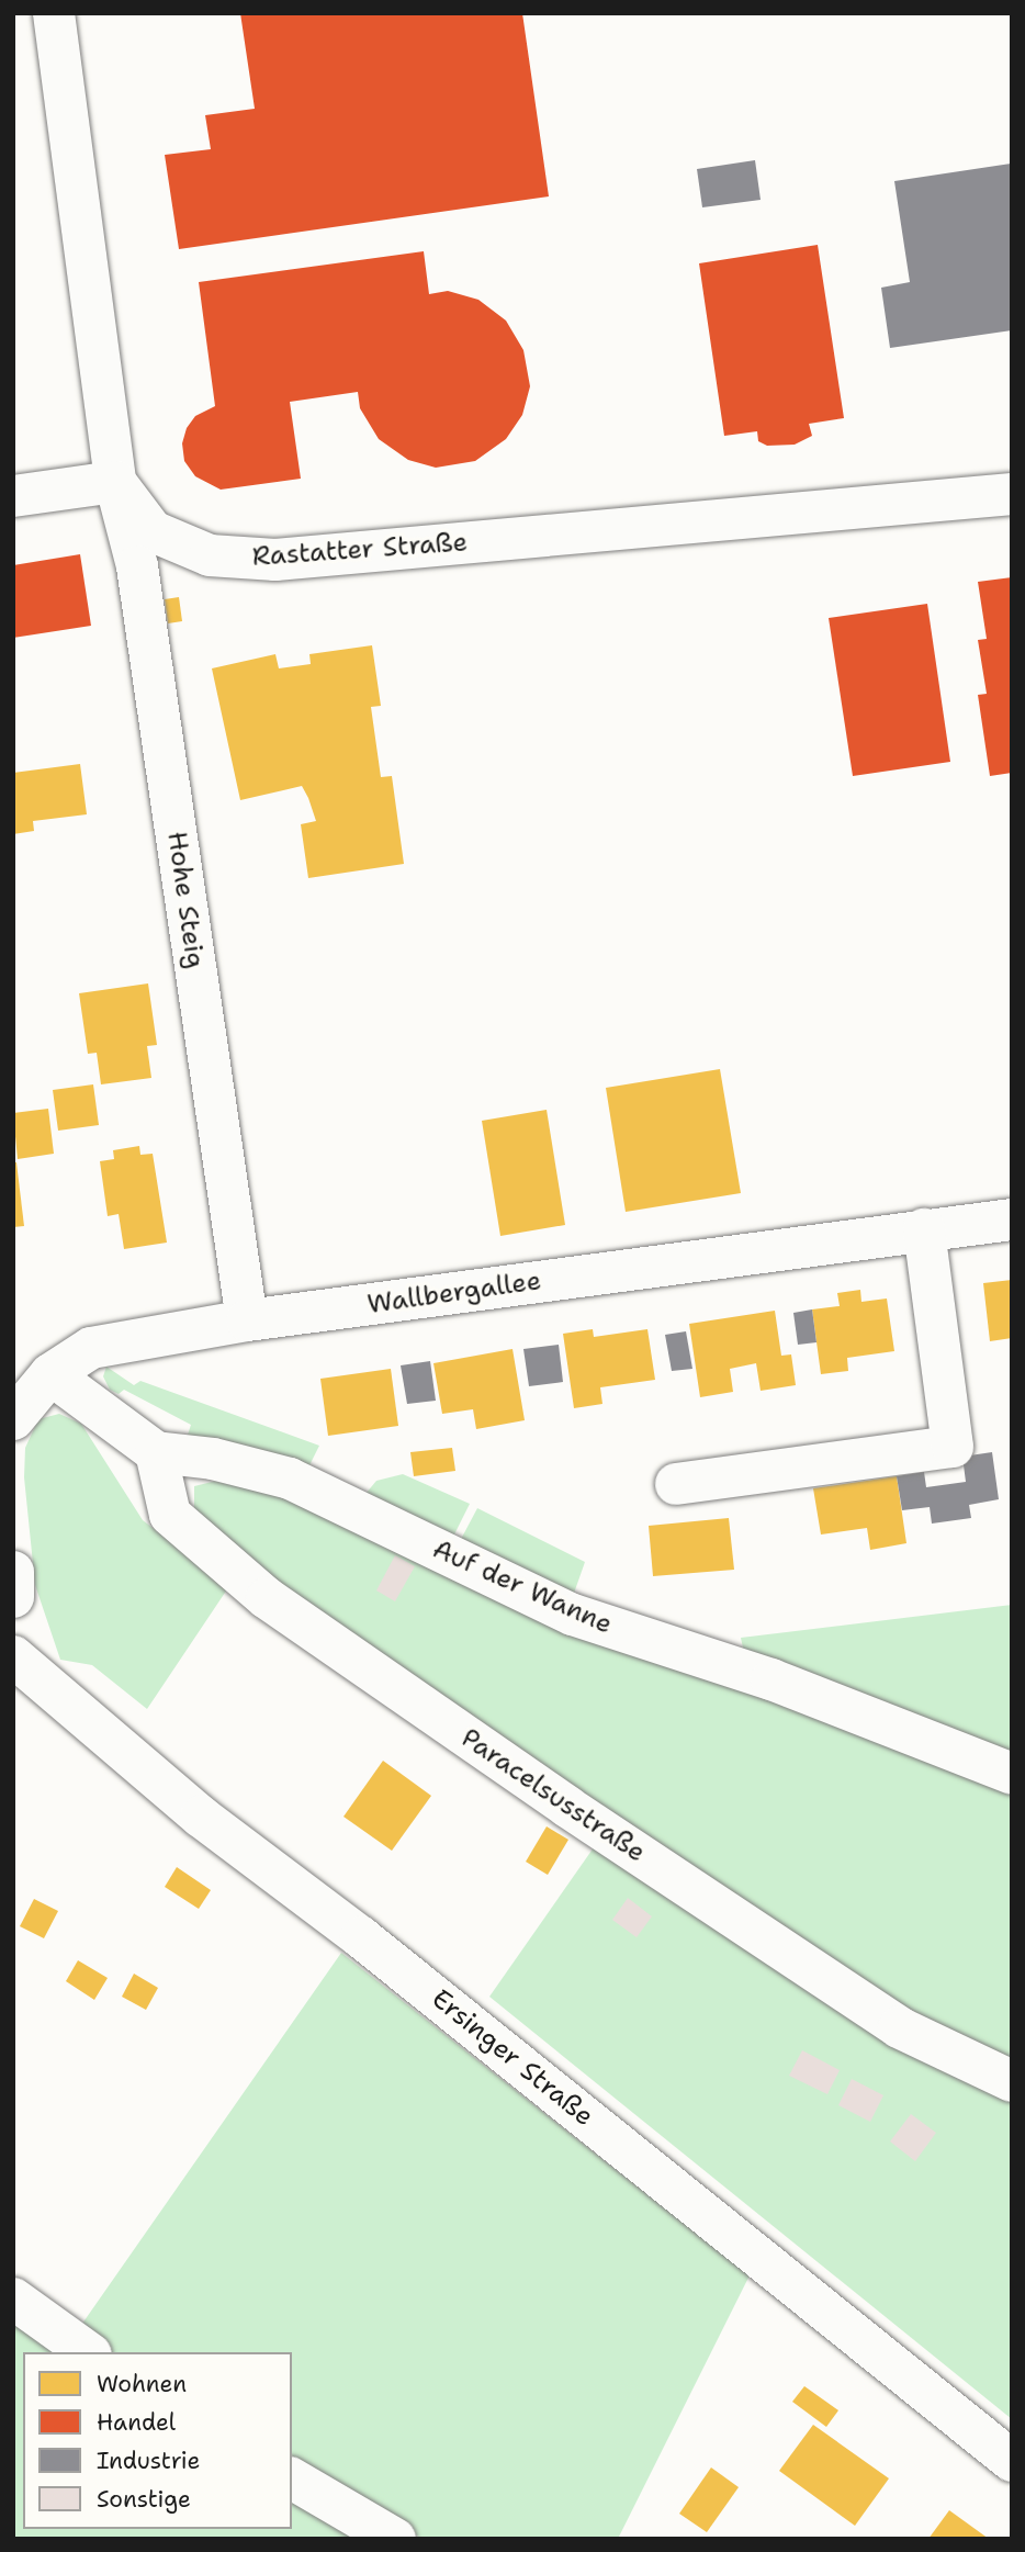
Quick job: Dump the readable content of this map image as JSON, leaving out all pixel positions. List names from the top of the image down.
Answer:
{
  "streets": {
    "street": [
      "Rastatter Straße",
      "Hohe Steig",
      "Wallbergallee",
      "Auf der Wanne",
      "Paracelsusstraße",
      "Ersinger Straße"
    ]
  },
  "crossings": [
    ["Rastatter Straße", "Hohe Steig"],
    ["Hohe Steig", "Wallbergallee"],
    ["Wallbergallee", "Auf der Wanne"],
    ["Auf der Wanne", "Paracelsusstraße"]
  ],
  "legend": [
    "Wohnen",
    "Handel",
    "Industrie",
    "Sonstige"
  ]
}
